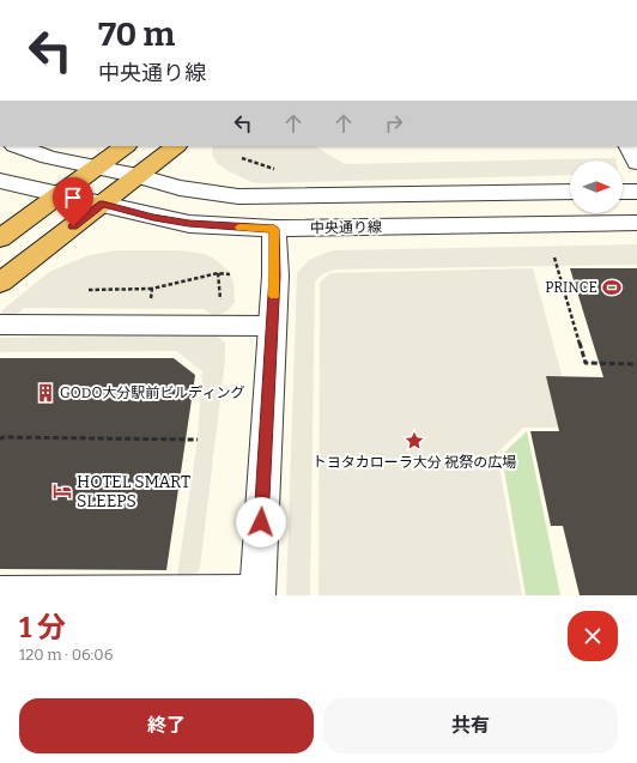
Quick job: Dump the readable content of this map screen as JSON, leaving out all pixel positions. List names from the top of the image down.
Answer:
{
  "streets": {
    "street": ["中央通り線"]
  },
  "places": {
    "sports": ["PRINCE"],
    "building": ["GODO大分駅前ビルディング"],
    "place": ["トヨタカローラ大分 祝祭の広場"],
    "hotel": ["HOTEL SMART SLEEPS"]
  },
  "north": "right",
  "page": {
    "turn": ["70 m", "中央通り線"],
    "heading": ["1 分", "120 m · 06:06"],
    "buttons": ["終了", "共有"]
  }
}
